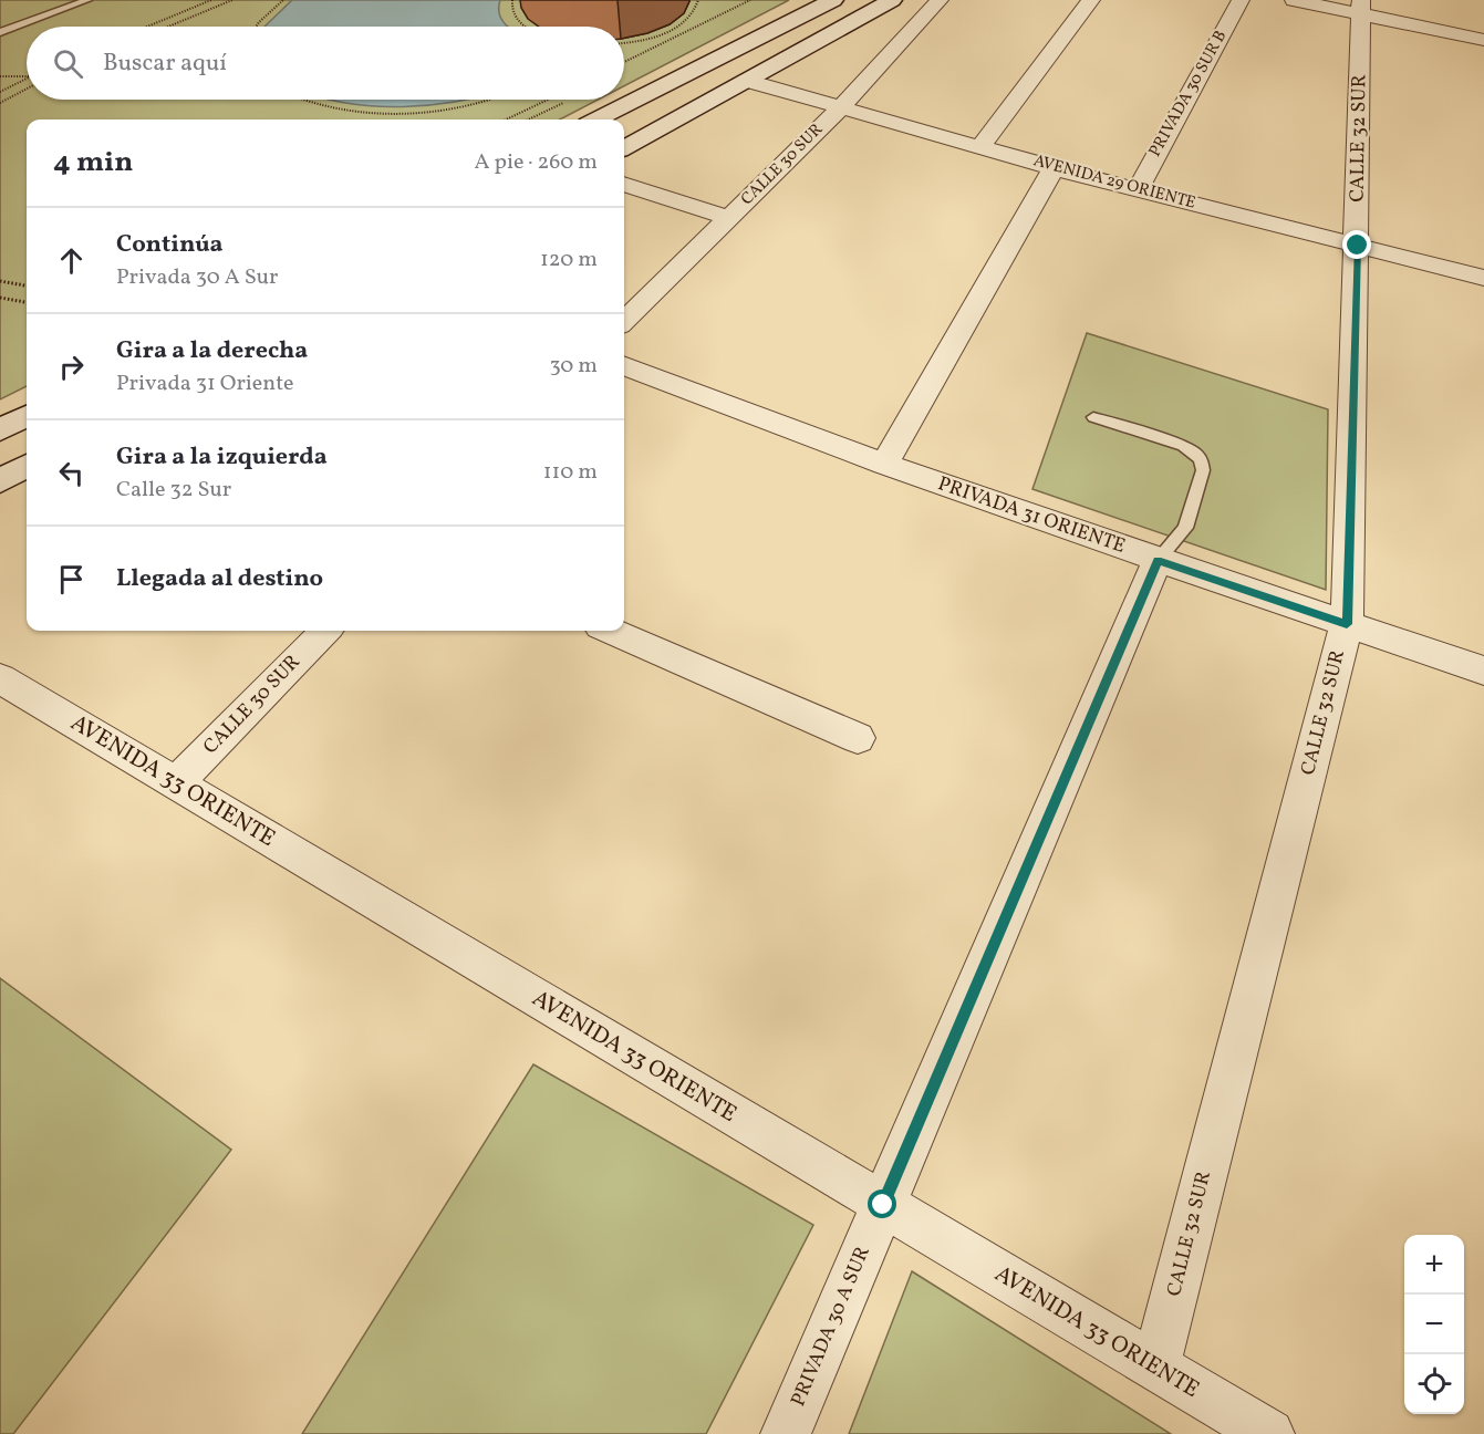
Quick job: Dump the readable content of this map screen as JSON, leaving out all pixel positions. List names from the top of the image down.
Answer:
{
  "streets": {
    "street": [
      "PRIVADA 30 SUR B",
      "CALLE 32 SUR",
      "CALLE 30 SUR",
      "AVENIDA 29 ORIENTE",
      "PRIVADA 31 ORIENTE",
      "AVENIDA 33 ORIENTE",
      "PRIVADA 30 A SUR"
    ]
  },
  "crossings": [
    ["PRIVADA 30 SUR B", "AVENIDA 29 ORIENTE"],
    ["CALLE 32 SUR", "AVENIDA 29 ORIENTE"],
    ["CALLE 32 SUR", "PRIVADA 31 ORIENTE"],
    ["CALLE 32 SUR", "AVENIDA 33 ORIENTE"],
    ["CALLE 30 SUR", "AVENIDA 29 ORIENTE"],
    ["CALLE 30 SUR", "AVENIDA 33 ORIENTE"],
    ["PRIVADA 31 ORIENTE", "PRIVADA 30 A SUR"],
    ["AVENIDA 33 ORIENTE", "PRIVADA 30 A SUR"]
  ],
  "page": {
    "search": "Buscar aquí",
    "heading": ["4 min", "A pie · 260 m"],
    "list": [
      ["Continúa", "Privada 30 A Sur", "120 m"],
      ["Gira a la derecha", "Privada 31 Oriente", "30 m"],
      ["Gira a la izquierda", "Calle 32 Sur", "110 m"],
      "Llegada al destino"
    ],
    "map_buttons": ["+", "−"]
  }
}
